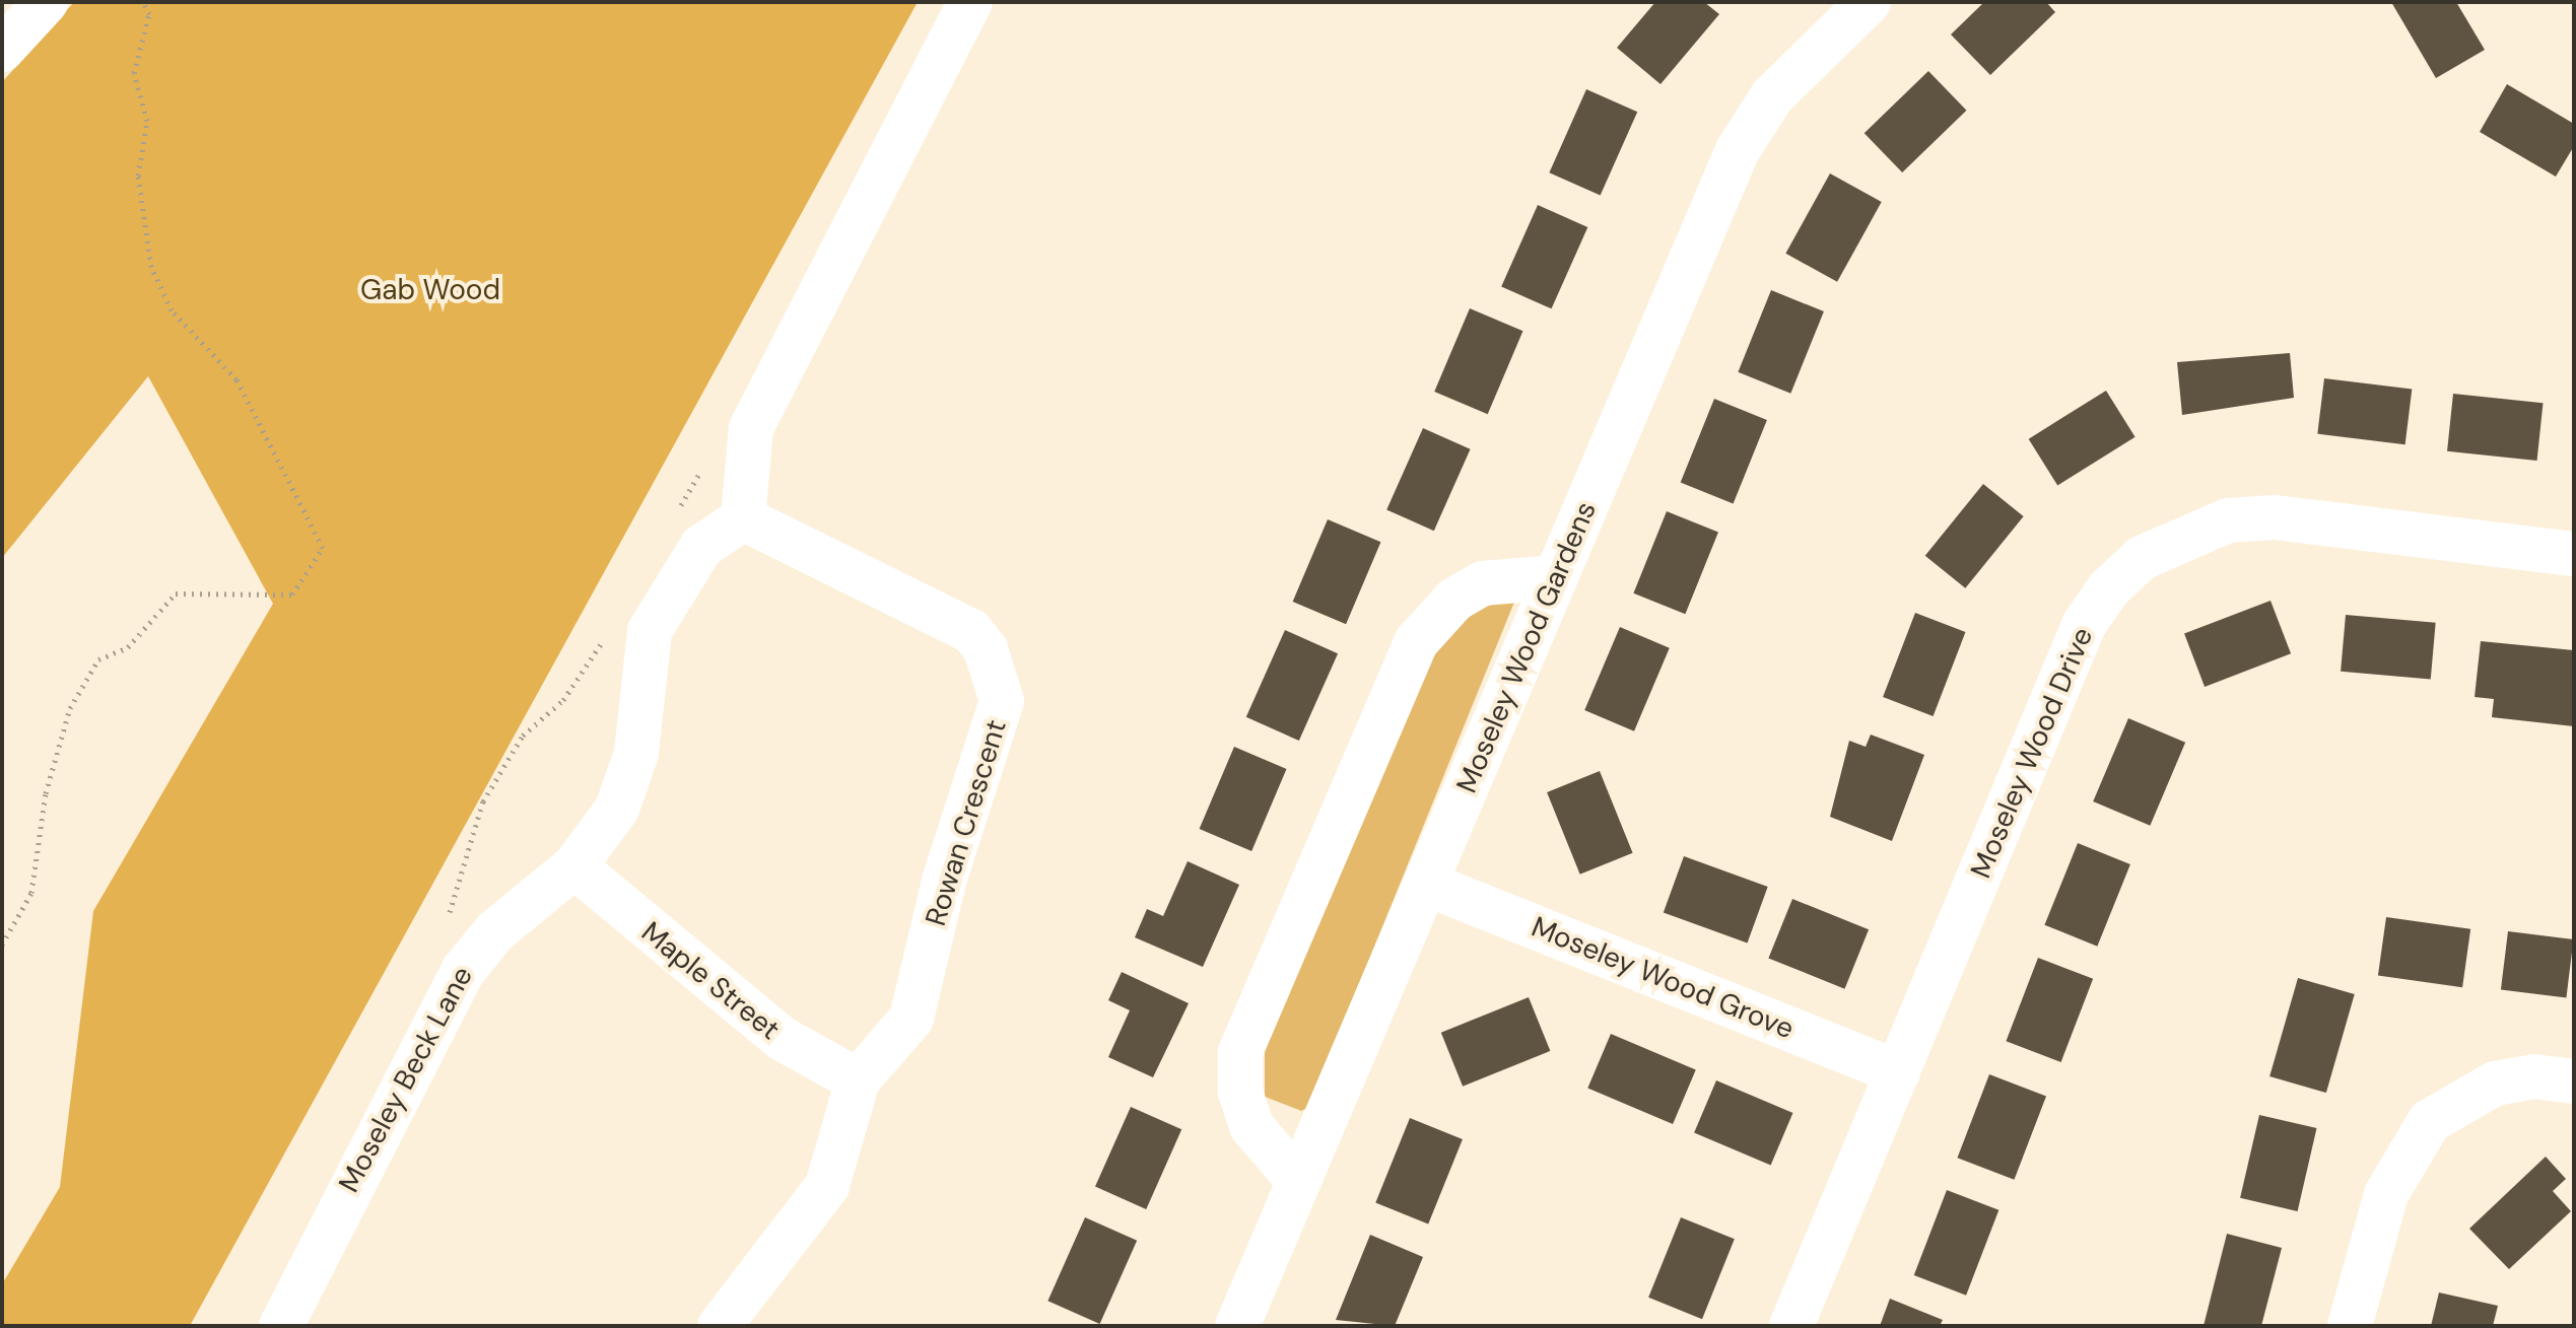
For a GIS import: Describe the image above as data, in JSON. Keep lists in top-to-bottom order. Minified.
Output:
{"streets":{"street":["Moseley Wood Gardens","Moseley Wood Drive","Rowan Crescent","Moseley Wood Grove","Maple Street","Moseley Beck Lane"]},"crossings":[["Moseley Wood Gardens","Moseley Wood Grove"],["Moseley Wood Drive","Moseley Wood Grove"],["Rowan Crescent","Maple Street"],["Maple Street","Moseley Beck Lane"]],"parks":["Gab Wood"]}
